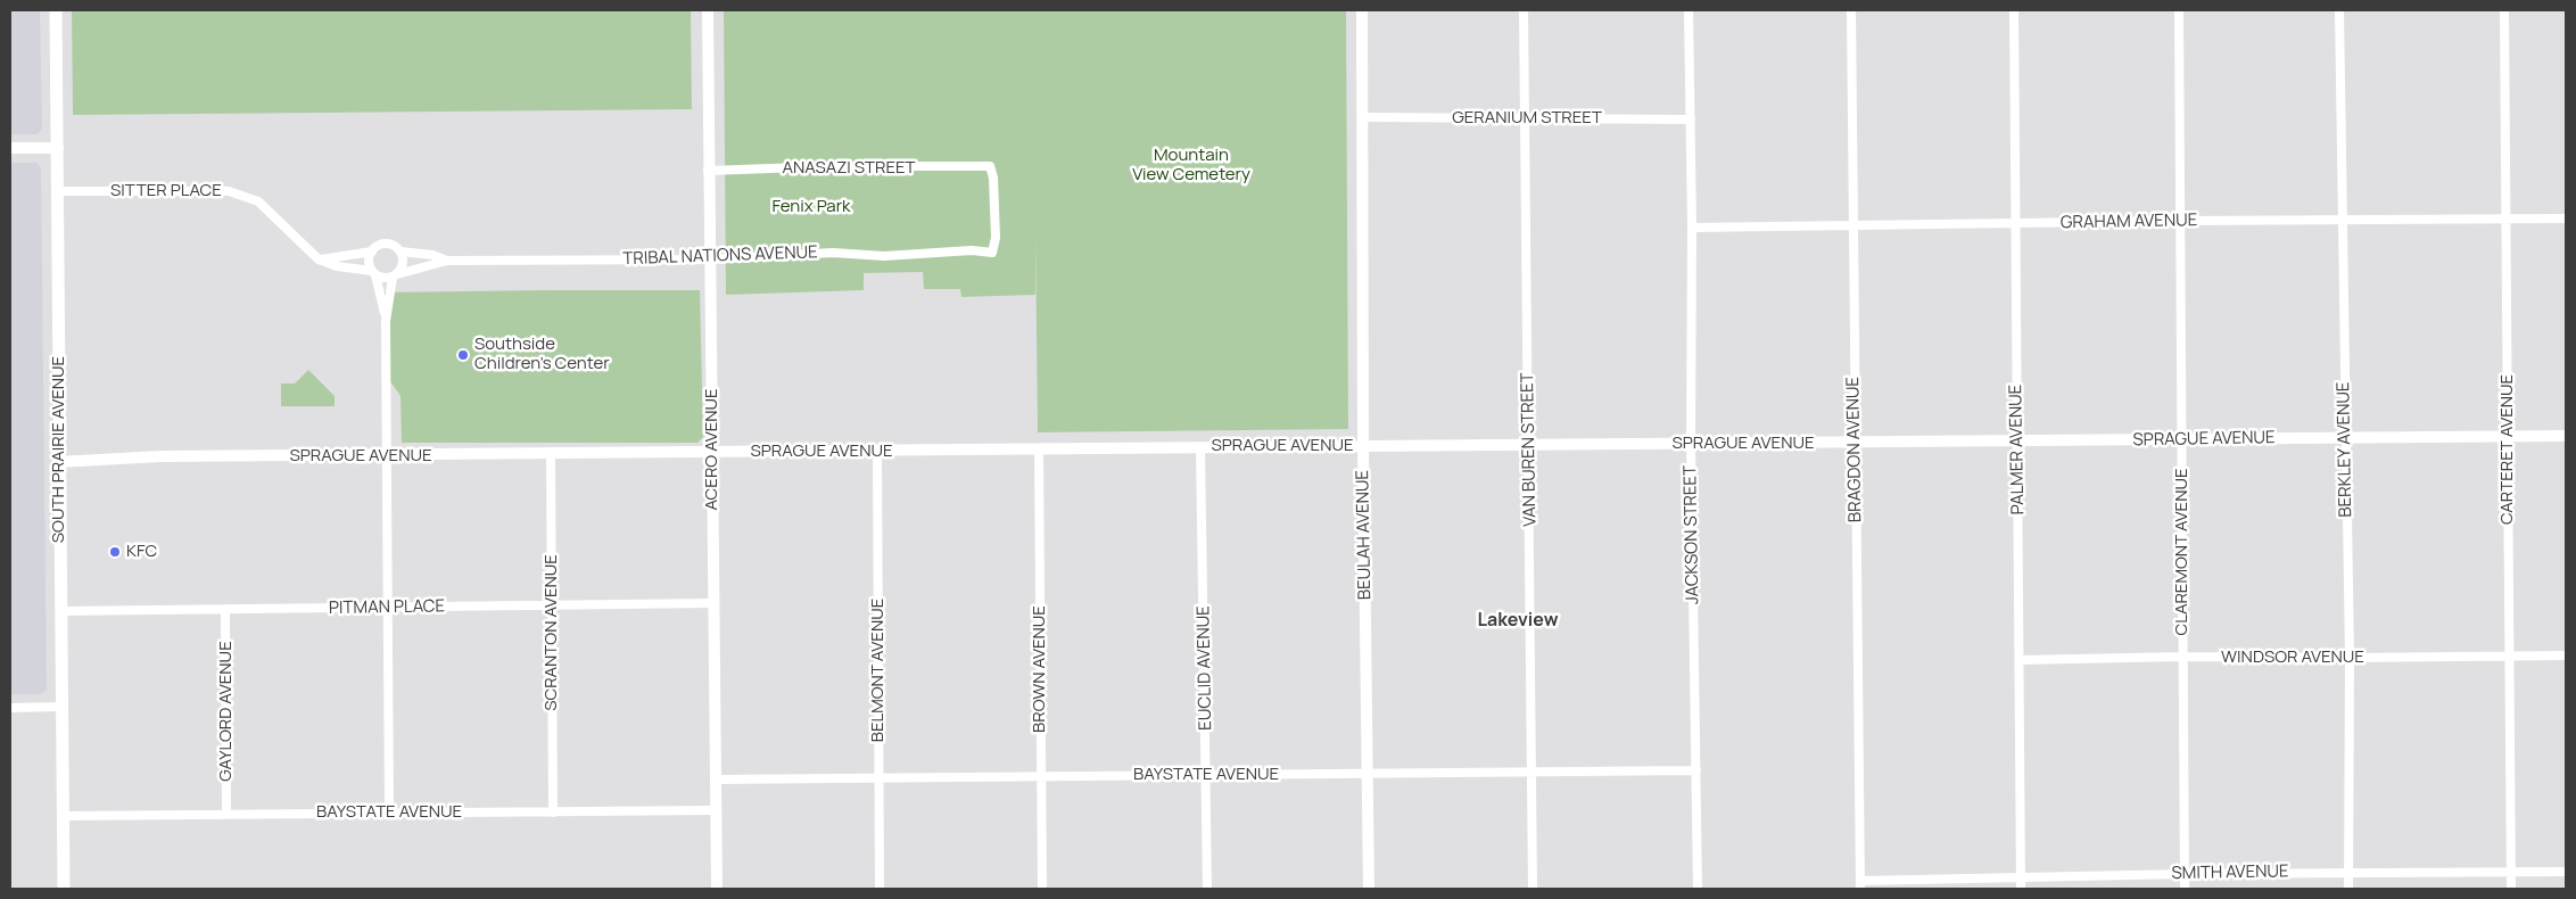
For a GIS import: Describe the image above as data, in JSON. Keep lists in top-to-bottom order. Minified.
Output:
{"streets":{"main road":["SOUTH PRAIRIE AVENUE"],"street":["GERANIUM STREET","ANASAZI STREET","SITTER PLACE","GRAHAM AVENUE","TRIBAL NATIONS AVENUE","SPRAGUE AVENUE","ACERO AVENUE","VAN BUREN STREET","BRAGDON AVENUE","PALMER AVENUE","BERKLEY AVENUE","CARTERET AVENUE","BEULAH AVENUE","JACKSON STREET","CLAREMONT AVENUE","PITMAN PLACE","SCRANTON AVENUE","WINDSOR AVENUE","EUCLID AVENUE","BROWN AVENUE","BELMONT AVENUE","GAYLORD AVENUE","BAYSTATE AVENUE","SMITH AVENUE"]},"crossings":[["GERANIUM STREET","VAN BUREN STREET"],["GERANIUM STREET","BEULAH AVENUE"],["GERANIUM STREET","JACKSON STREET"],["ANASAZI STREET","TRIBAL NATIONS AVENUE"],["ANASAZI STREET","ACERO AVENUE"],["SITTER PLACE","SOUTH PRAIRIE AVENUE"],["GRAHAM AVENUE","BRAGDON AVENUE"],["GRAHAM AVENUE","PALMER AVENUE"],["GRAHAM AVENUE","BERKLEY AVENUE"],["GRAHAM AVENUE","CARTERET AVENUE"],["GRAHAM AVENUE","JACKSON STREET"],["GRAHAM AVENUE","CLAREMONT AVENUE"],["TRIBAL NATIONS AVENUE","ACERO AVENUE"],["SPRAGUE AVENUE","SOUTH PRAIRIE AVENUE"],["SPRAGUE AVENUE","ACERO AVENUE"],["SPRAGUE AVENUE","VAN BUREN STREET"],["SPRAGUE AVENUE","BRAGDON AVENUE"],["SPRAGUE AVENUE","PALMER AVENUE"],["SPRAGUE AVENUE","BERKLEY AVENUE"],["SPRAGUE AVENUE","CARTERET AVENUE"],["SPRAGUE AVENUE","BEULAH AVENUE"],["SPRAGUE AVENUE","JACKSON STREET"],["SPRAGUE AVENUE","CLAREMONT AVENUE"],["SPRAGUE AVENUE","SCRANTON AVENUE"],["SPRAGUE AVENUE","EUCLID AVENUE"],["SPRAGUE AVENUE","BROWN AVENUE"],["SPRAGUE AVENUE","BELMONT AVENUE"],["SOUTH PRAIRIE AVENUE","PITMAN PLACE"],["SOUTH PRAIRIE AVENUE","BAYSTATE AVENUE"],["ACERO AVENUE","PITMAN PLACE"],["ACERO AVENUE","BAYSTATE AVENUE"],["VAN BUREN STREET","BAYSTATE AVENUE"],["BRAGDON AVENUE","SMITH AVENUE"],["PALMER AVENUE","WINDSOR AVENUE"],["PALMER AVENUE","SMITH AVENUE"],["BERKLEY AVENUE","WINDSOR AVENUE"],["BERKLEY AVENUE","SMITH AVENUE"],["CARTERET AVENUE","WINDSOR AVENUE"],["CARTERET AVENUE","SMITH AVENUE"],["BEULAH AVENUE","BAYSTATE AVENUE"],["JACKSON STREET","BAYSTATE AVENUE"],["CLAREMONT AVENUE","WINDSOR AVENUE"],["CLAREMONT AVENUE","SMITH AVENUE"],["PITMAN PLACE","SCRANTON AVENUE"],["PITMAN PLACE","GAYLORD AVENUE"],["SCRANTON AVENUE","BAYSTATE AVENUE"],["EUCLID AVENUE","BAYSTATE AVENUE"],["BROWN AVENUE","BAYSTATE AVENUE"],["BELMONT AVENUE","BAYSTATE AVENUE"],["GAYLORD AVENUE","BAYSTATE AVENUE"]],"districts":["Lakeview"],"parks":["Mountain View Cemetery","Fenix Park"],"places":["Southside Children's Center","KFC"]}
